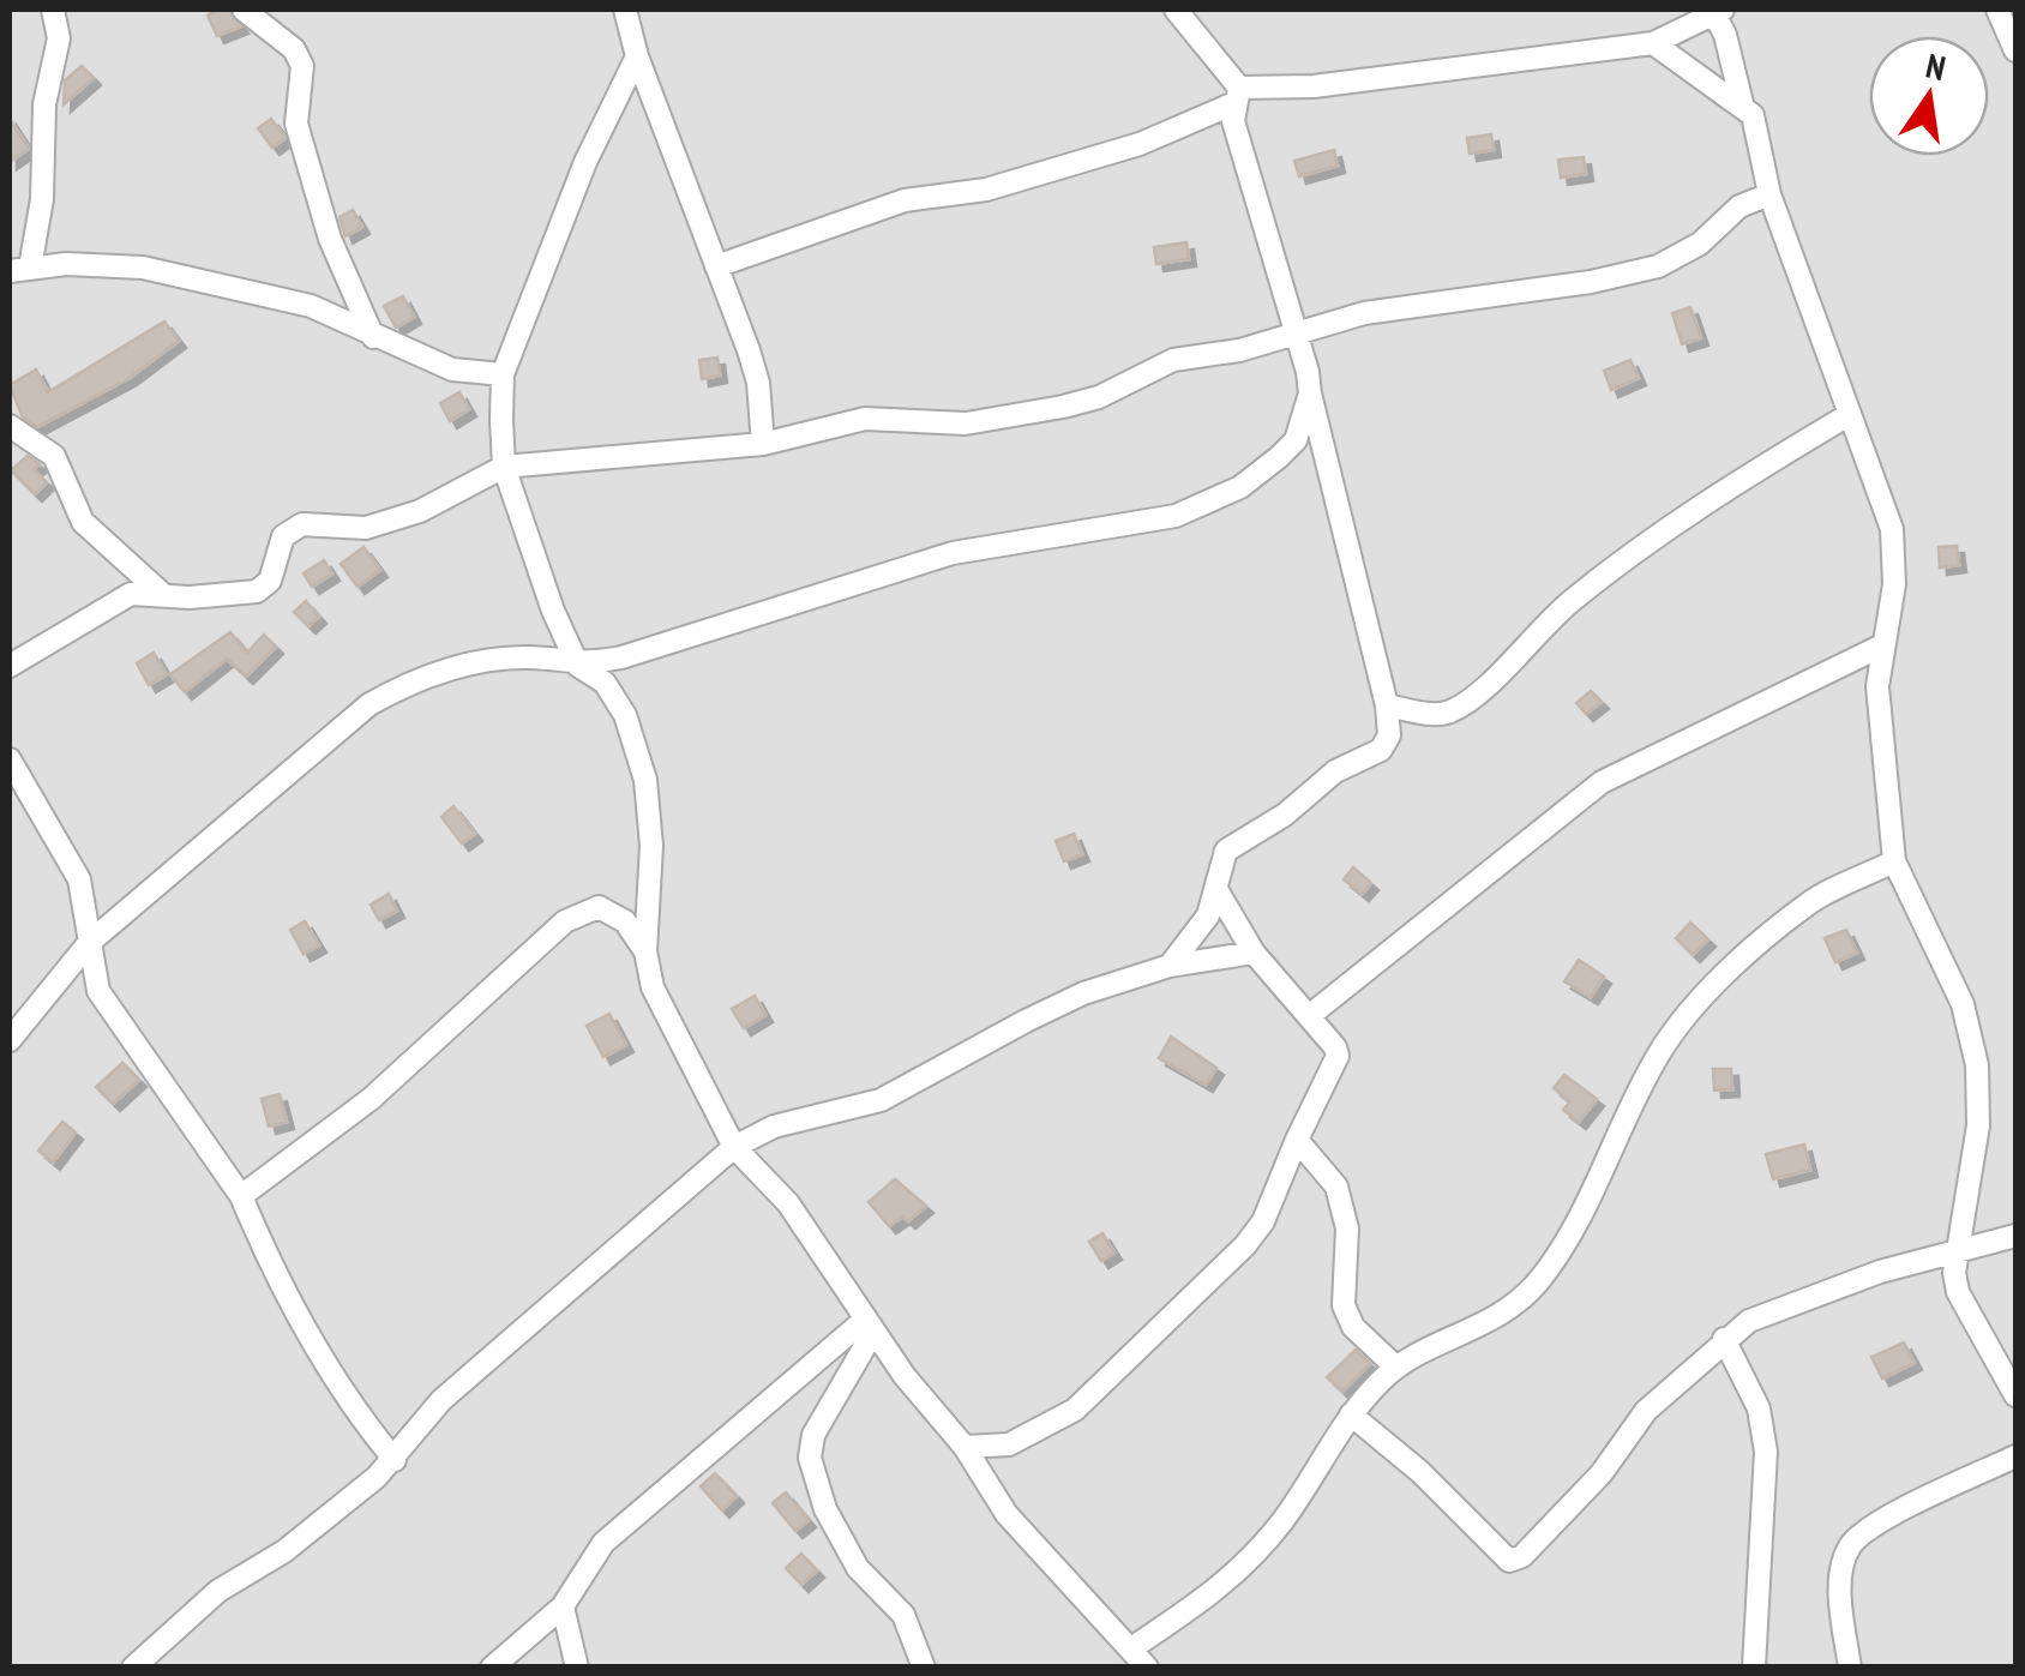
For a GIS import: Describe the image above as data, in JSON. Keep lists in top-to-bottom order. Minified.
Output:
{"north":"top"}
